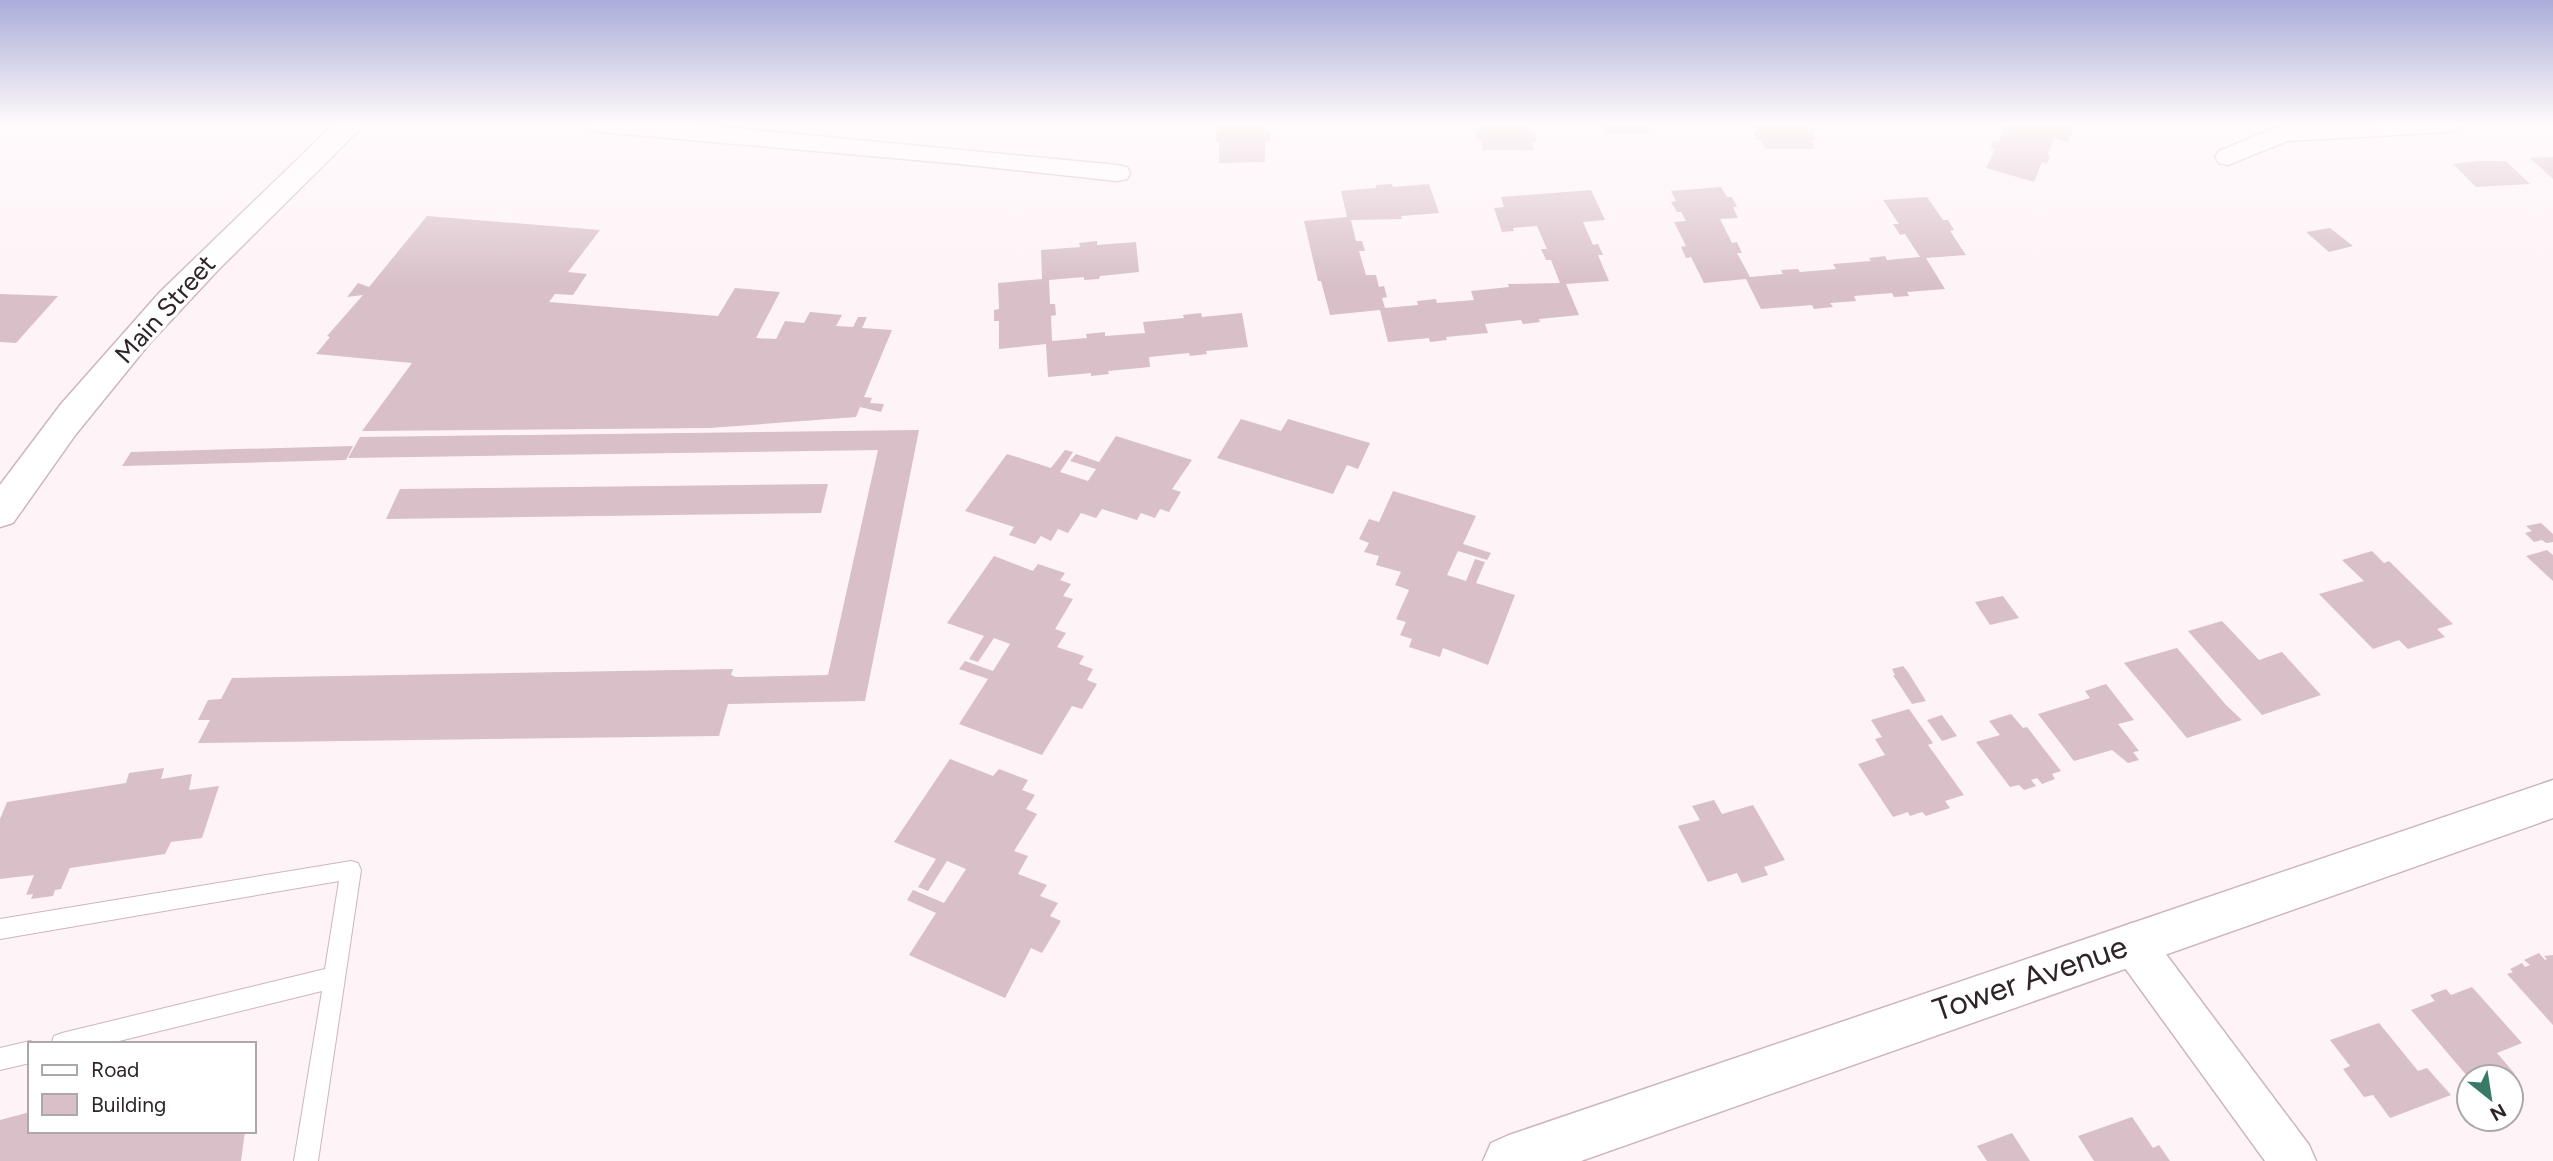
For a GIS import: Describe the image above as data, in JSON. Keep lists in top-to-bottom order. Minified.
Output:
{"streets":{"main road":["Main Street","Tower Avenue"]},"legend":["Road","Building"],"north":"bottom right"}
